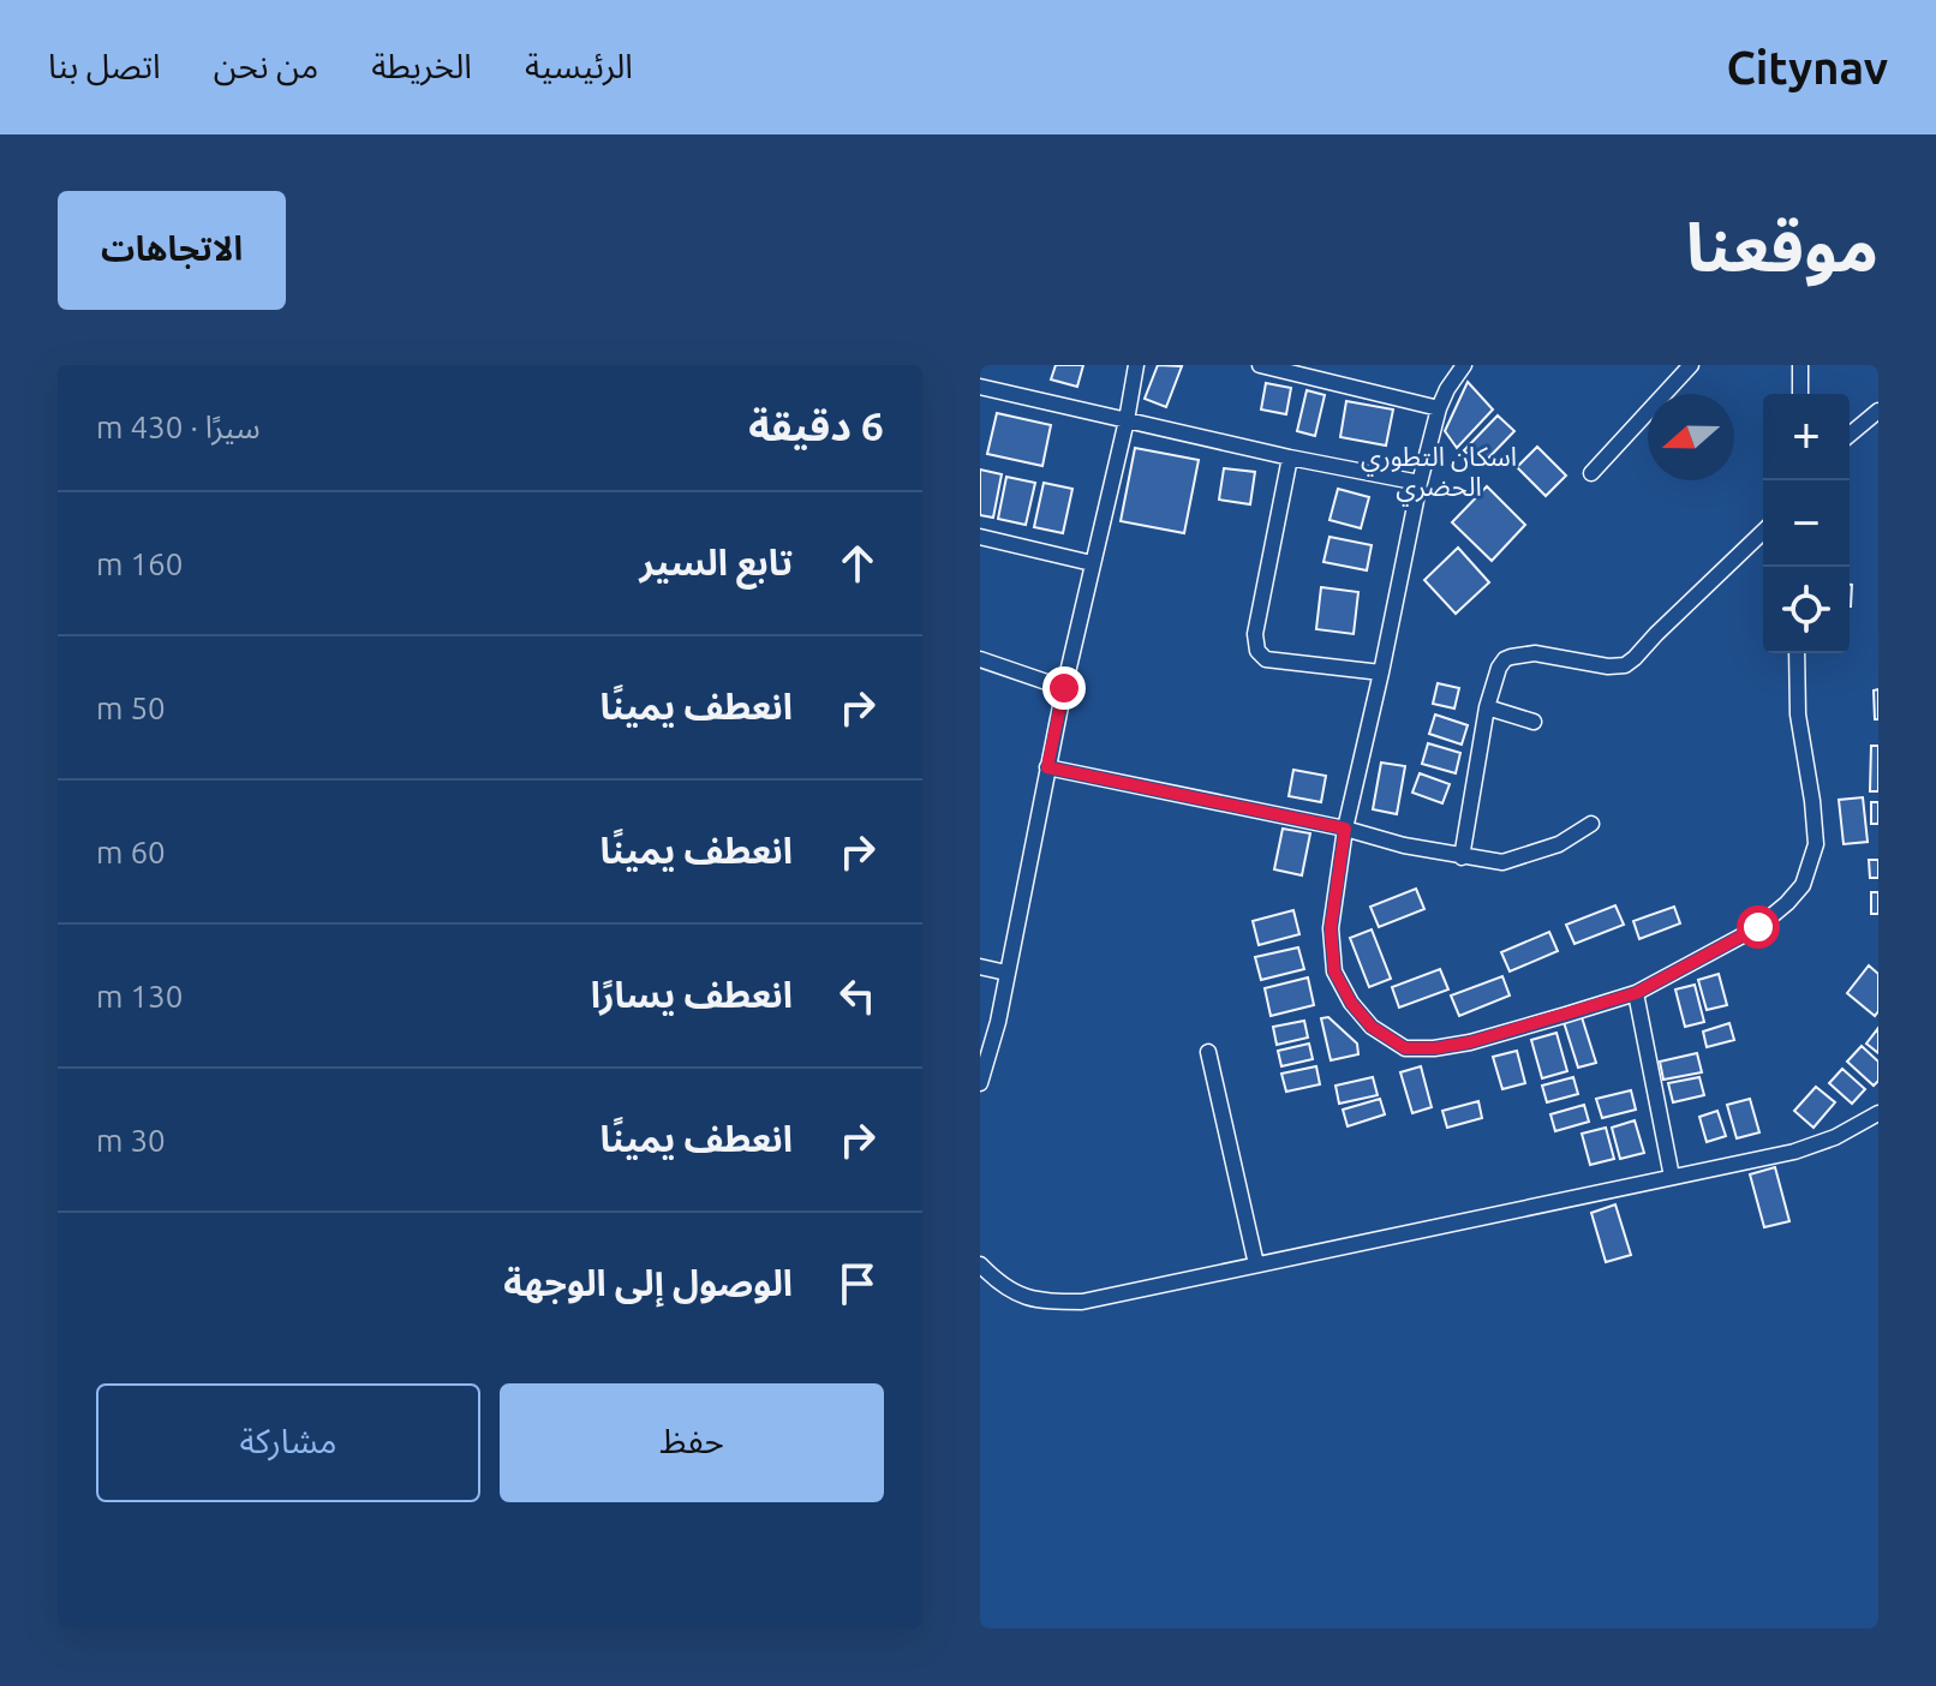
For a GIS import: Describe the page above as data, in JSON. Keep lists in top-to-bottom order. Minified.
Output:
{"districts":["اسكان التطوري الحضري"],"north":"left","page":{"header":"Citynav","nav":["الرئيسية","الخريطة","من نحن","اتصل بنا"],"title":"موقعنا","buttons":["الاتجاهات",["حفظ","مشاركة"]],"heading":["6 دقيقة","سيرًا · 430 m"],"map_buttons":["+","−"],"list":[["تابع السير","160 m"],["انعطف يمينًا","50 m"],["انعطف يمينًا","60 m"],["انعطف يسارًا","130 m"],["انعطف يمينًا","30 m"],"الوصول إلى الوجهة"]}}
